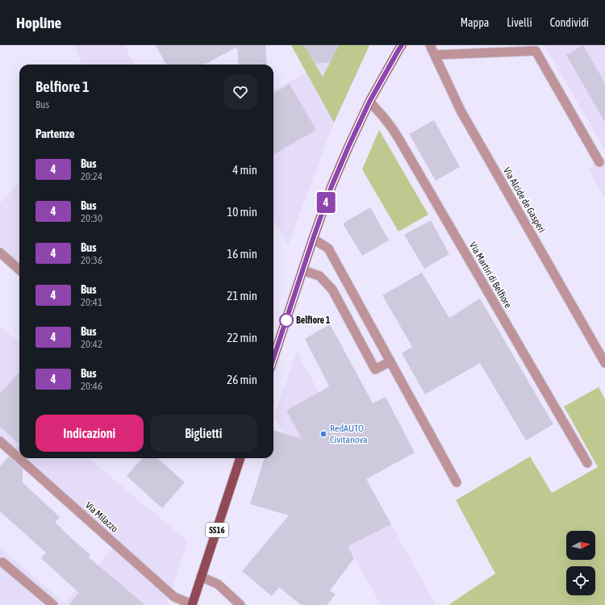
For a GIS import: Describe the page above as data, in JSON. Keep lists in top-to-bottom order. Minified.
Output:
{"streets":{"main road":["SS16"],"street":["Via Alcide de Gasperi","Via Martiri di Belfiore","Via Milazzo"]},"crossings":[["Via Milazzo","SS16"]],"places":["Belfiore 1","RedAUTO Civitanova"],"lines":["bus line 4"],"north":"right","page":{"header":"Hopline","nav":["Mappa","Livelli","Condividi"],"on_map":"4","heading":[["Belfiore 1","Bus"],"Partenze"],"list":[{"mark":"4","name":"Bus","note":"20:24","value":"4 min"},{"mark":"4","name":"Bus","note":"20:30","value":"10 min"},{"mark":"4","name":"Bus","note":"20:36","value":"16 min"},{"mark":"4","name":"Bus","note":"20:41","value":"21 min"},{"mark":"4","name":"Bus","note":"20:42","value":"22 min"},{"mark":"4","name":"Bus","note":"20:46","value":"26 min"}],"buttons":["Indicazioni","Biglietti"]}}
